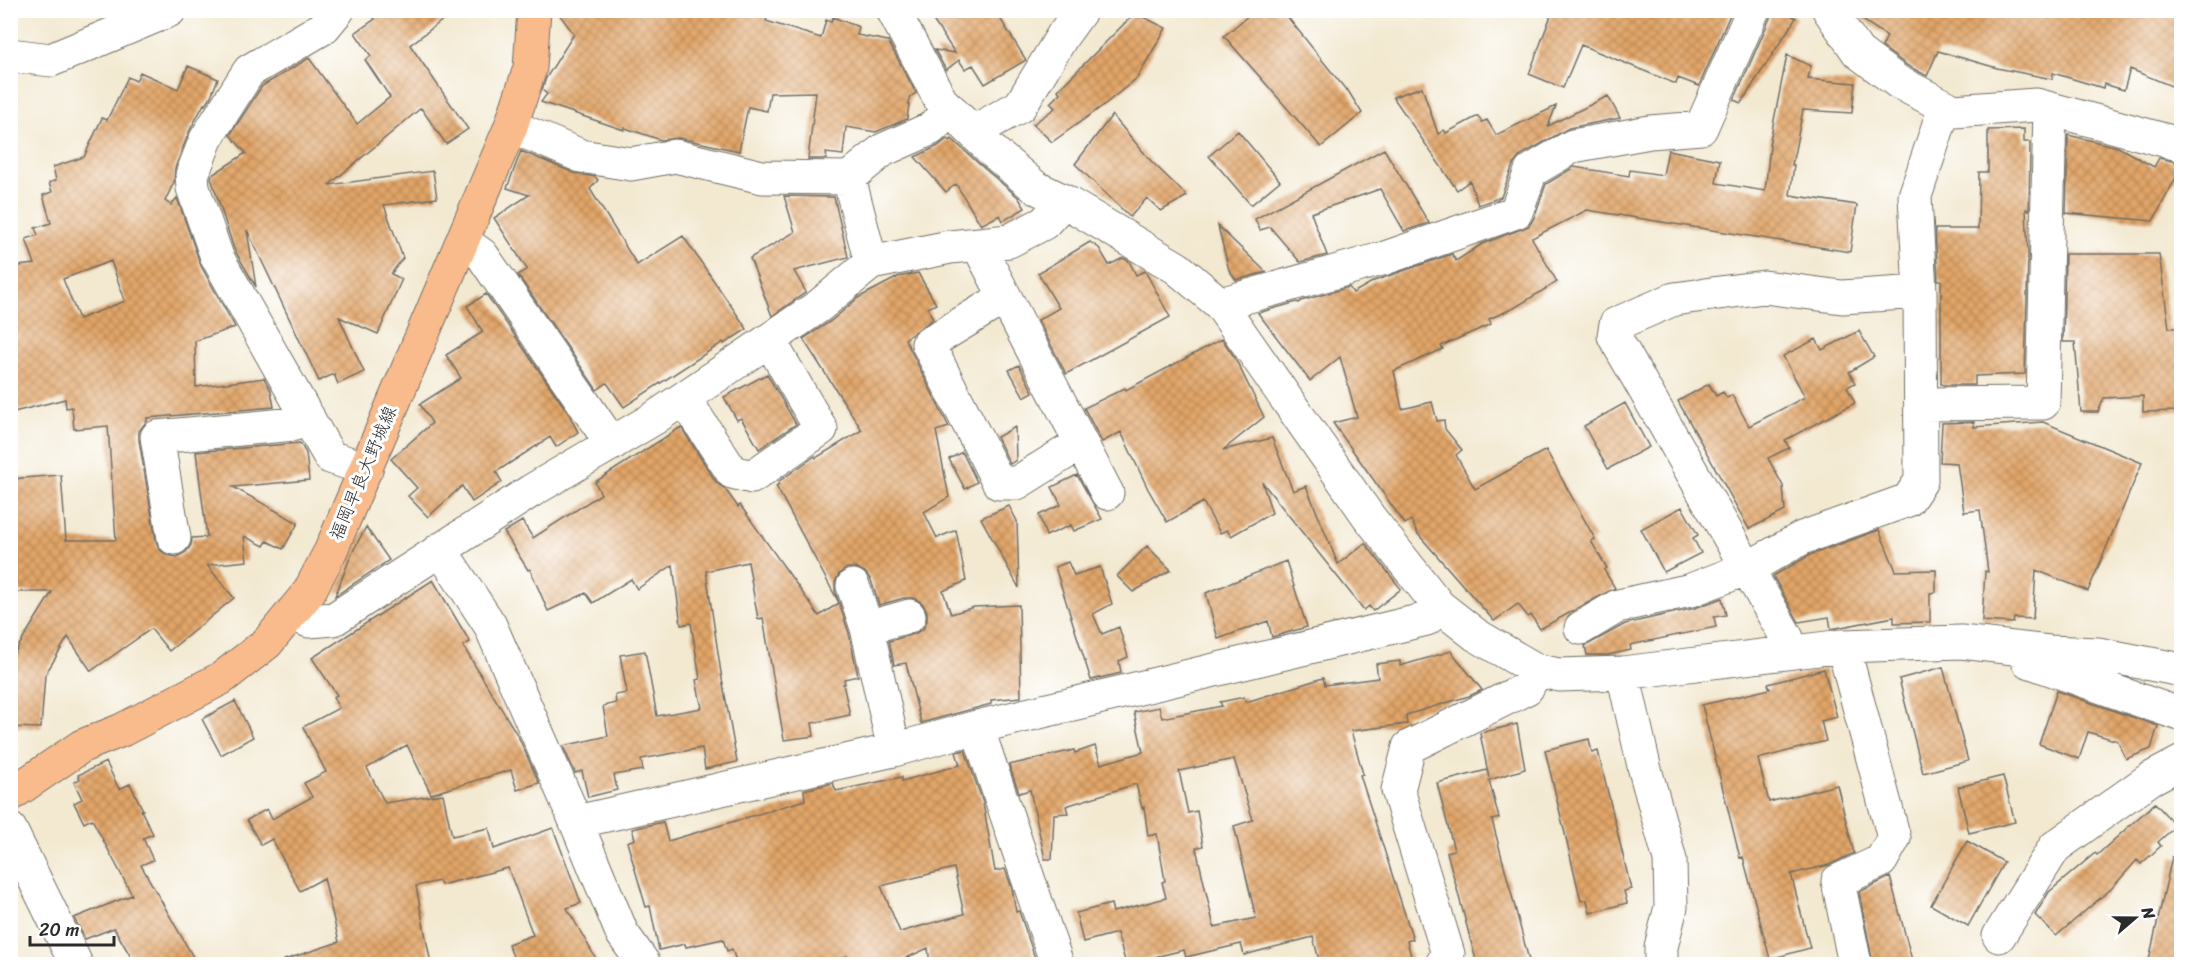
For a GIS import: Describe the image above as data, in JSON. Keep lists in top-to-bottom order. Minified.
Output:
{"streets":{"main road":["福岡早良大野城線"]},"scale_bar":"20 m","north":"right"}
